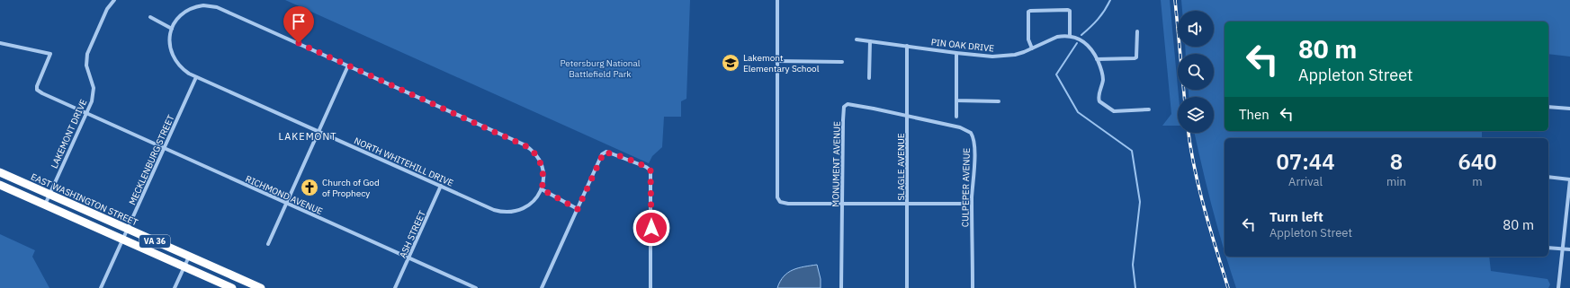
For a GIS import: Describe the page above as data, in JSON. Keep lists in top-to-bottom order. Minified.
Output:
{"streets":{"highway":["EAST WASHINGTON STREET","VA 36"],"street":["PIN OAK DRIVE","LAKEMONT DRIVE","MECKLENBURG STREET","NORTH WHITEHILL DRIVE","MONUMENT AVENUE","SLAGLE AVENUE","CULPEPER AVENUE","RICHMOND AVENUE","ASH STREET"]},"crossings":[["PIN OAK DRIVE","SLAGLE AVENUE"],["LAKEMONT DRIVE","RICHMOND AVENUE"],["LAKEMONT DRIVE","EAST WASHINGTON STREET"],["LAKEMONT DRIVE","VA 36"],["MECKLENBURG STREET","NORTH WHITEHILL DRIVE"],["MECKLENBURG STREET","RICHMOND AVENUE"],["MECKLENBURG STREET","EAST WASHINGTON STREET"],["MECKLENBURG STREET","VA 36"],["NORTH WHITEHILL DRIVE","ASH STREET"],["MONUMENT AVENUE","SLAGLE AVENUE"],["MONUMENT AVENUE","CULPEPER AVENUE"],["SLAGLE AVENUE","CULPEPER AVENUE"],["RICHMOND AVENUE","ASH STREET"]],"districts":["LAKEMONT"],"parks":["Petersburg National Battlefield Park"],"places":{"school or university":["Lakemont Elementary School"],"church":["Church of God of Prophecy"]},"page":{"turn":["80 m","Appleton Street"],"then":"Then","eta":["07:44","Arrival","8","min","640","m"],"list":[{"name":"Turn left","note":"Appleton Street","value":"80 m"}]}}
